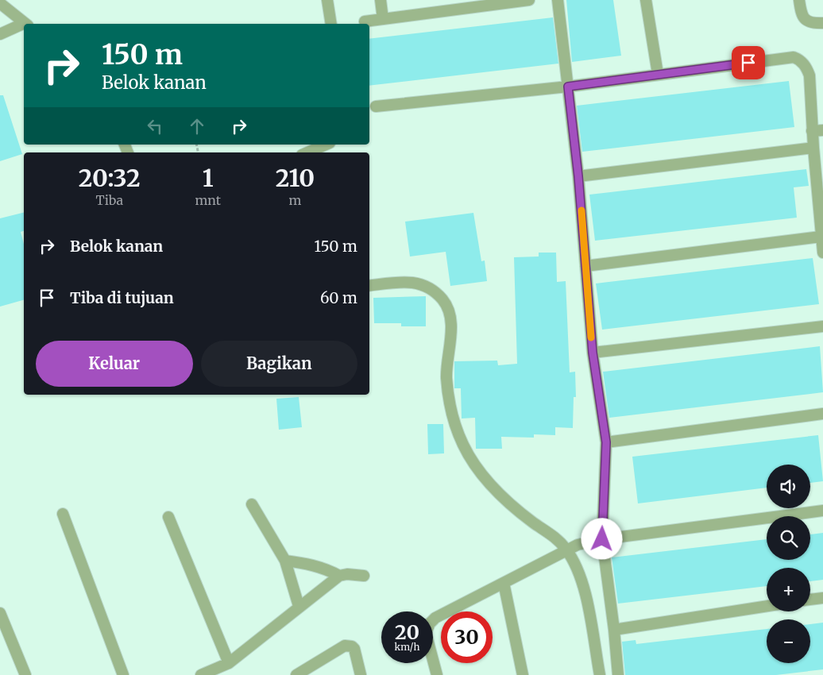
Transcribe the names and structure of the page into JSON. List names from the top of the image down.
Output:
{
  "page": {
    "turn": ["150 m", "Belok kanan"],
    "eta": [
      "20:32",
      "Tiba",
      "1",
      "mnt",
      "210",
      "m"
    ],
    "list": [
      {
        "name": "Belok kanan",
        "value": "150 m"
      },
      {
        "name": "Tiba di tujuan",
        "value": "60 m"
      }
    ],
    "buttons": ["Keluar", "Bagikan"],
    "map_buttons": ["+", "−"],
    "speed": "20 km/h",
    "limit": "30"
  }
}
